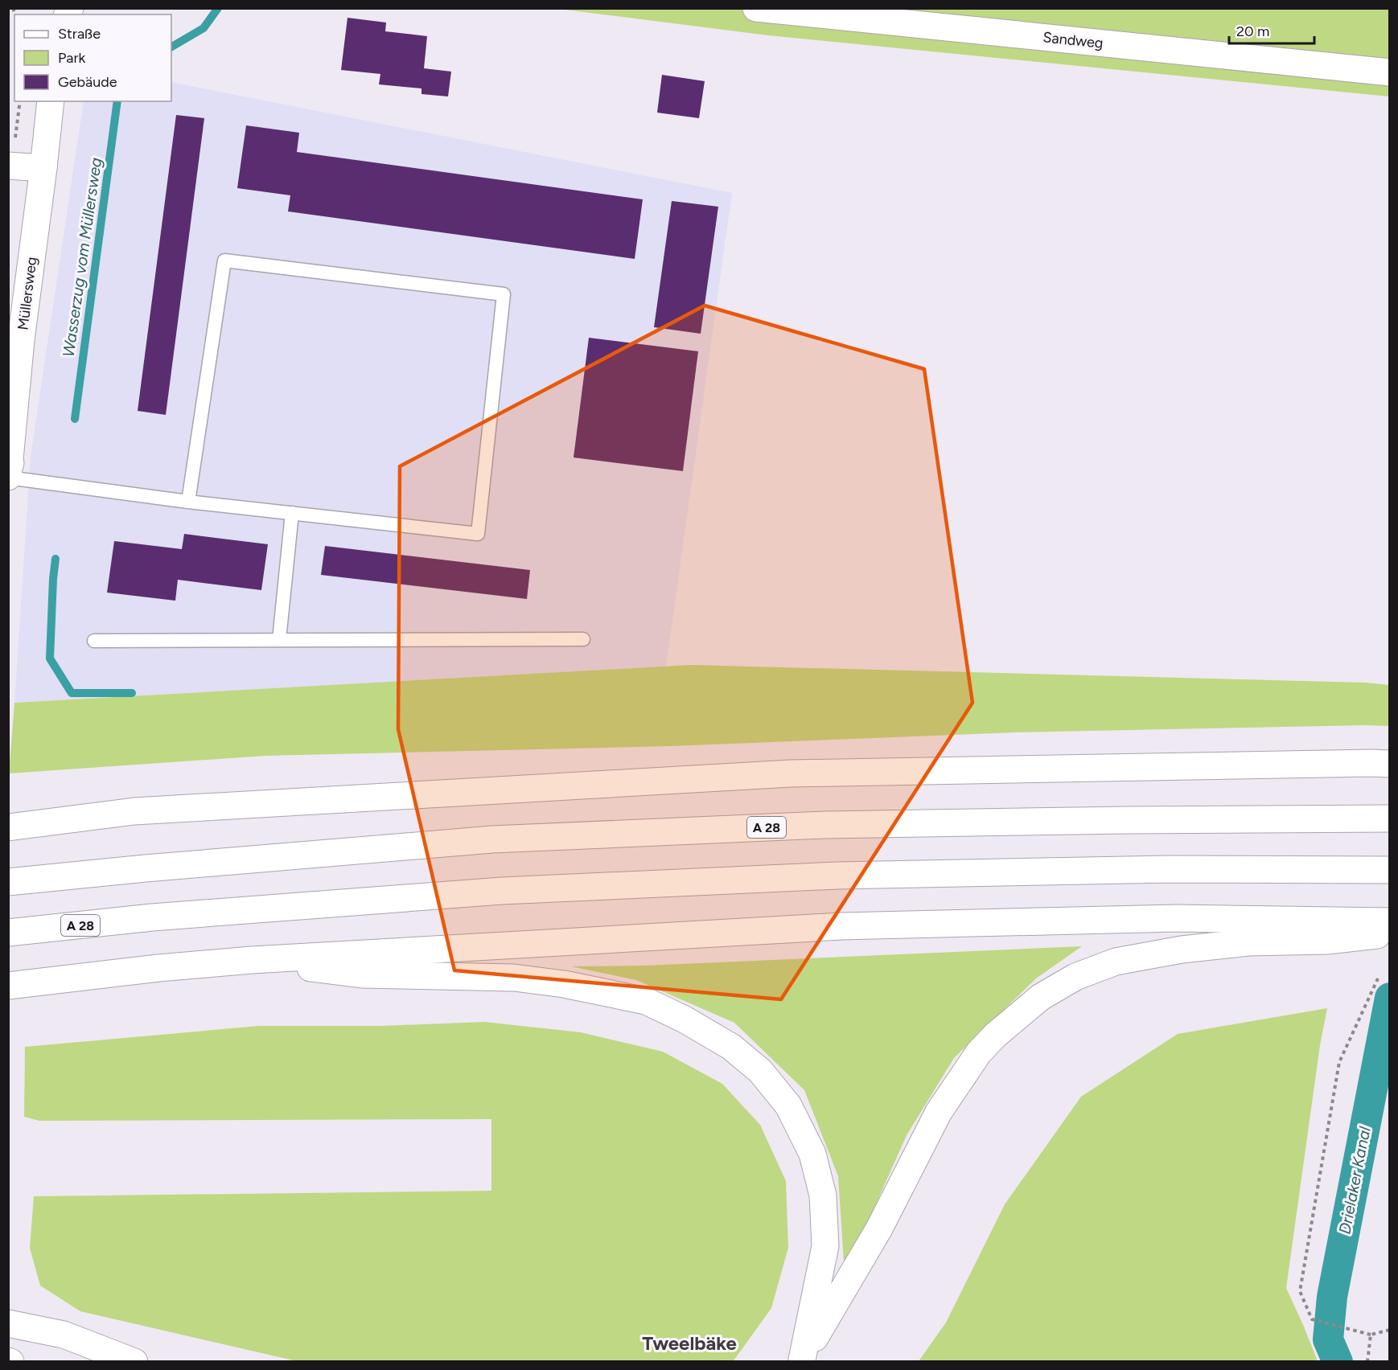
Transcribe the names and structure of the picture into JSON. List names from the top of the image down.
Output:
{
  "streets": {
    "main road": ["Sandweg", "Müllersweg", "A 28"]
  },
  "districts": ["Tweelbäke"],
  "water": ["Wasserzug vom Müllersweg", "Drielaker Kanal"],
  "legend": ["Straße", "Park", "Gebäude"],
  "scale_bar": "20 m"
}
